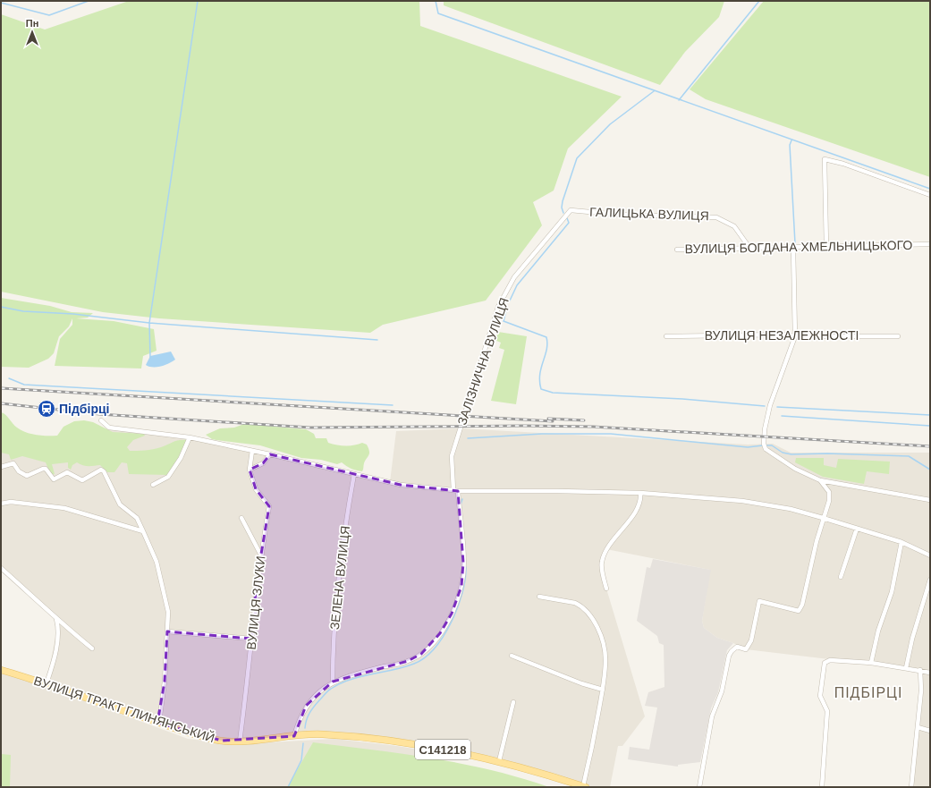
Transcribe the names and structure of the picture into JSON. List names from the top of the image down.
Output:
{
  "streets": {
    "main road": ["ВУЛИЦЯ ТРАКТ ГЛИНЯНСЬКИЙ", "С141218"],
    "street": [
      "ГАЛИЦЬКА ВУЛИЦЯ",
      "ВУЛИЦЯ БОГДАНА ХМЕЛЬНИЦЬКОГО",
      "ВУЛИЦЯ НЕЗАЛЕЖНОСТІ",
      "ЗАЛІЗНИЧНА ВУЛИЦЯ",
      "ЗЕЛЕНА ВУЛИЦЯ",
      "ВУЛИЦЯ ЗЛУКИ"
    ]
  },
  "crossings": [
    ["ГАЛИЦЬКА ВУЛИЦЯ", "ВУЛИЦЯ БОГДАНА ХМЕЛЬНИЦЬКОГО"],
    ["ГАЛИЦЬКА ВУЛИЦЯ", "ЗАЛІЗНИЧНА ВУЛИЦЯ"],
    ["ЗАЛІЗНИЧНА ВУЛИЦЯ", "ЗЕЛЕНА ВУЛИЦЯ"],
    ["ЗАЛІЗНИЧНА ВУЛИЦЯ", "ВУЛИЦЯ ТРАКТ ГЛИНЯНСЬКИЙ"],
    ["ВУЛИЦЯ ЗЛУКИ", "ВУЛИЦЯ ТРАКТ ГЛИНЯНСЬКИЙ"]
  ],
  "districts": ["ПІДБІРЦІ"],
  "places": {
    "station": ["Підбірці"]
  },
  "north": "top"
}
